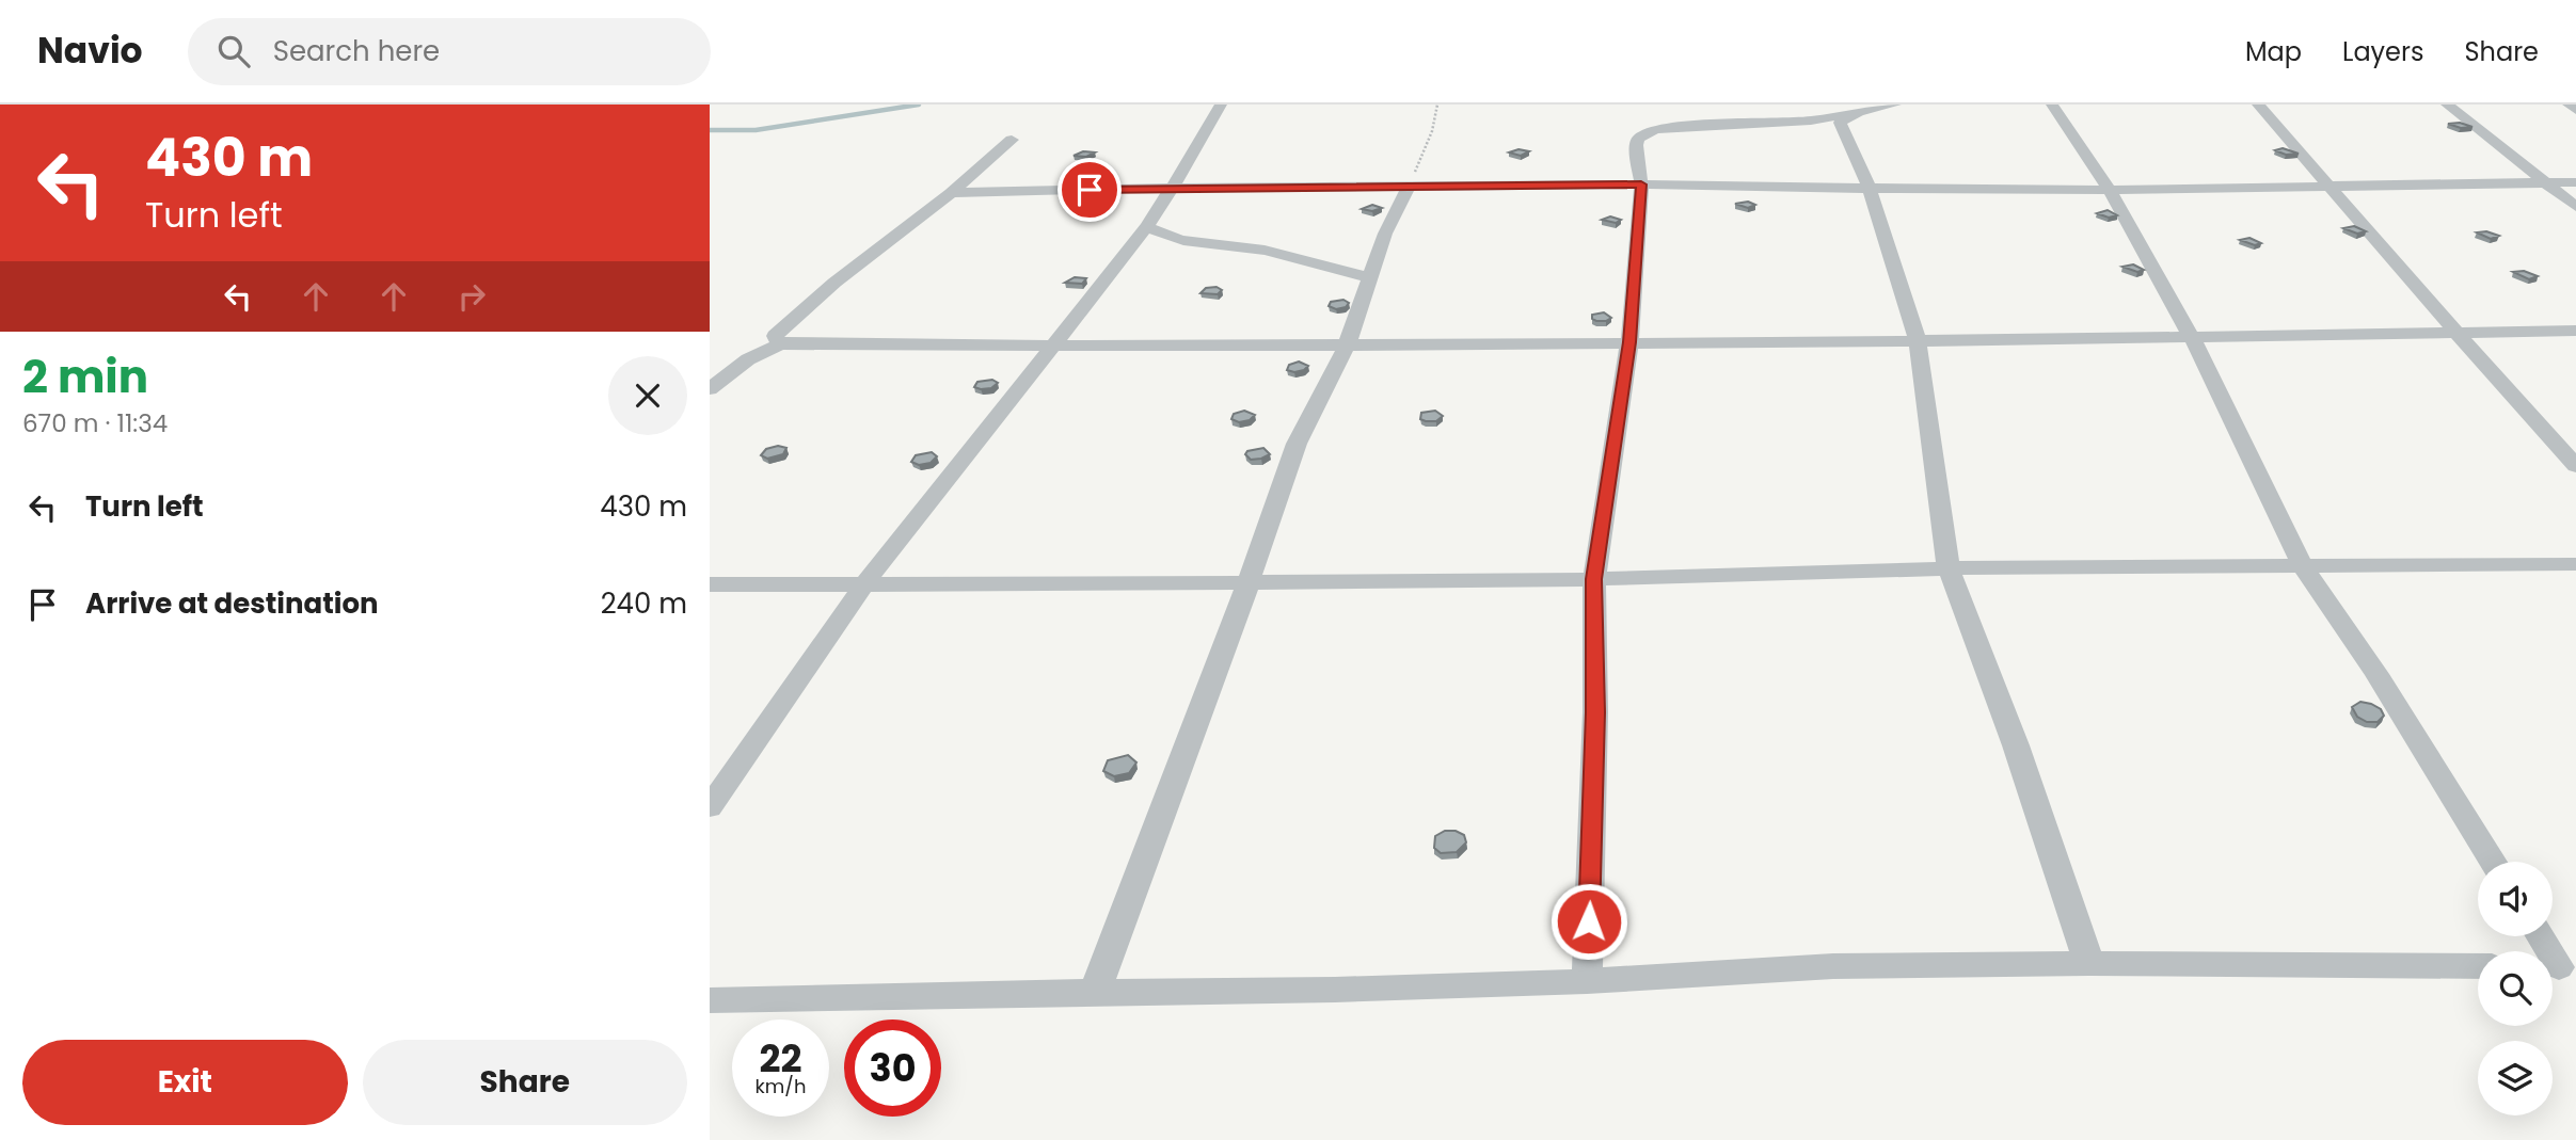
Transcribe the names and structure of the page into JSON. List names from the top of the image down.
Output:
{
  "page": {
    "header": "Navio",
    "search": "Search here",
    "nav": ["Map", "Layers", "Share"],
    "turn": ["430 m", "Turn left"],
    "heading": ["2 min", "670 m · 11:34"],
    "list": [
      {
        "name": "Turn left",
        "value": "430 m"
      },
      {
        "name": "Arrive at destination",
        "value": "240 m"
      }
    ],
    "speed": "22 km/h",
    "limit": "30",
    "buttons": ["Exit", "Share"]
  }
}
